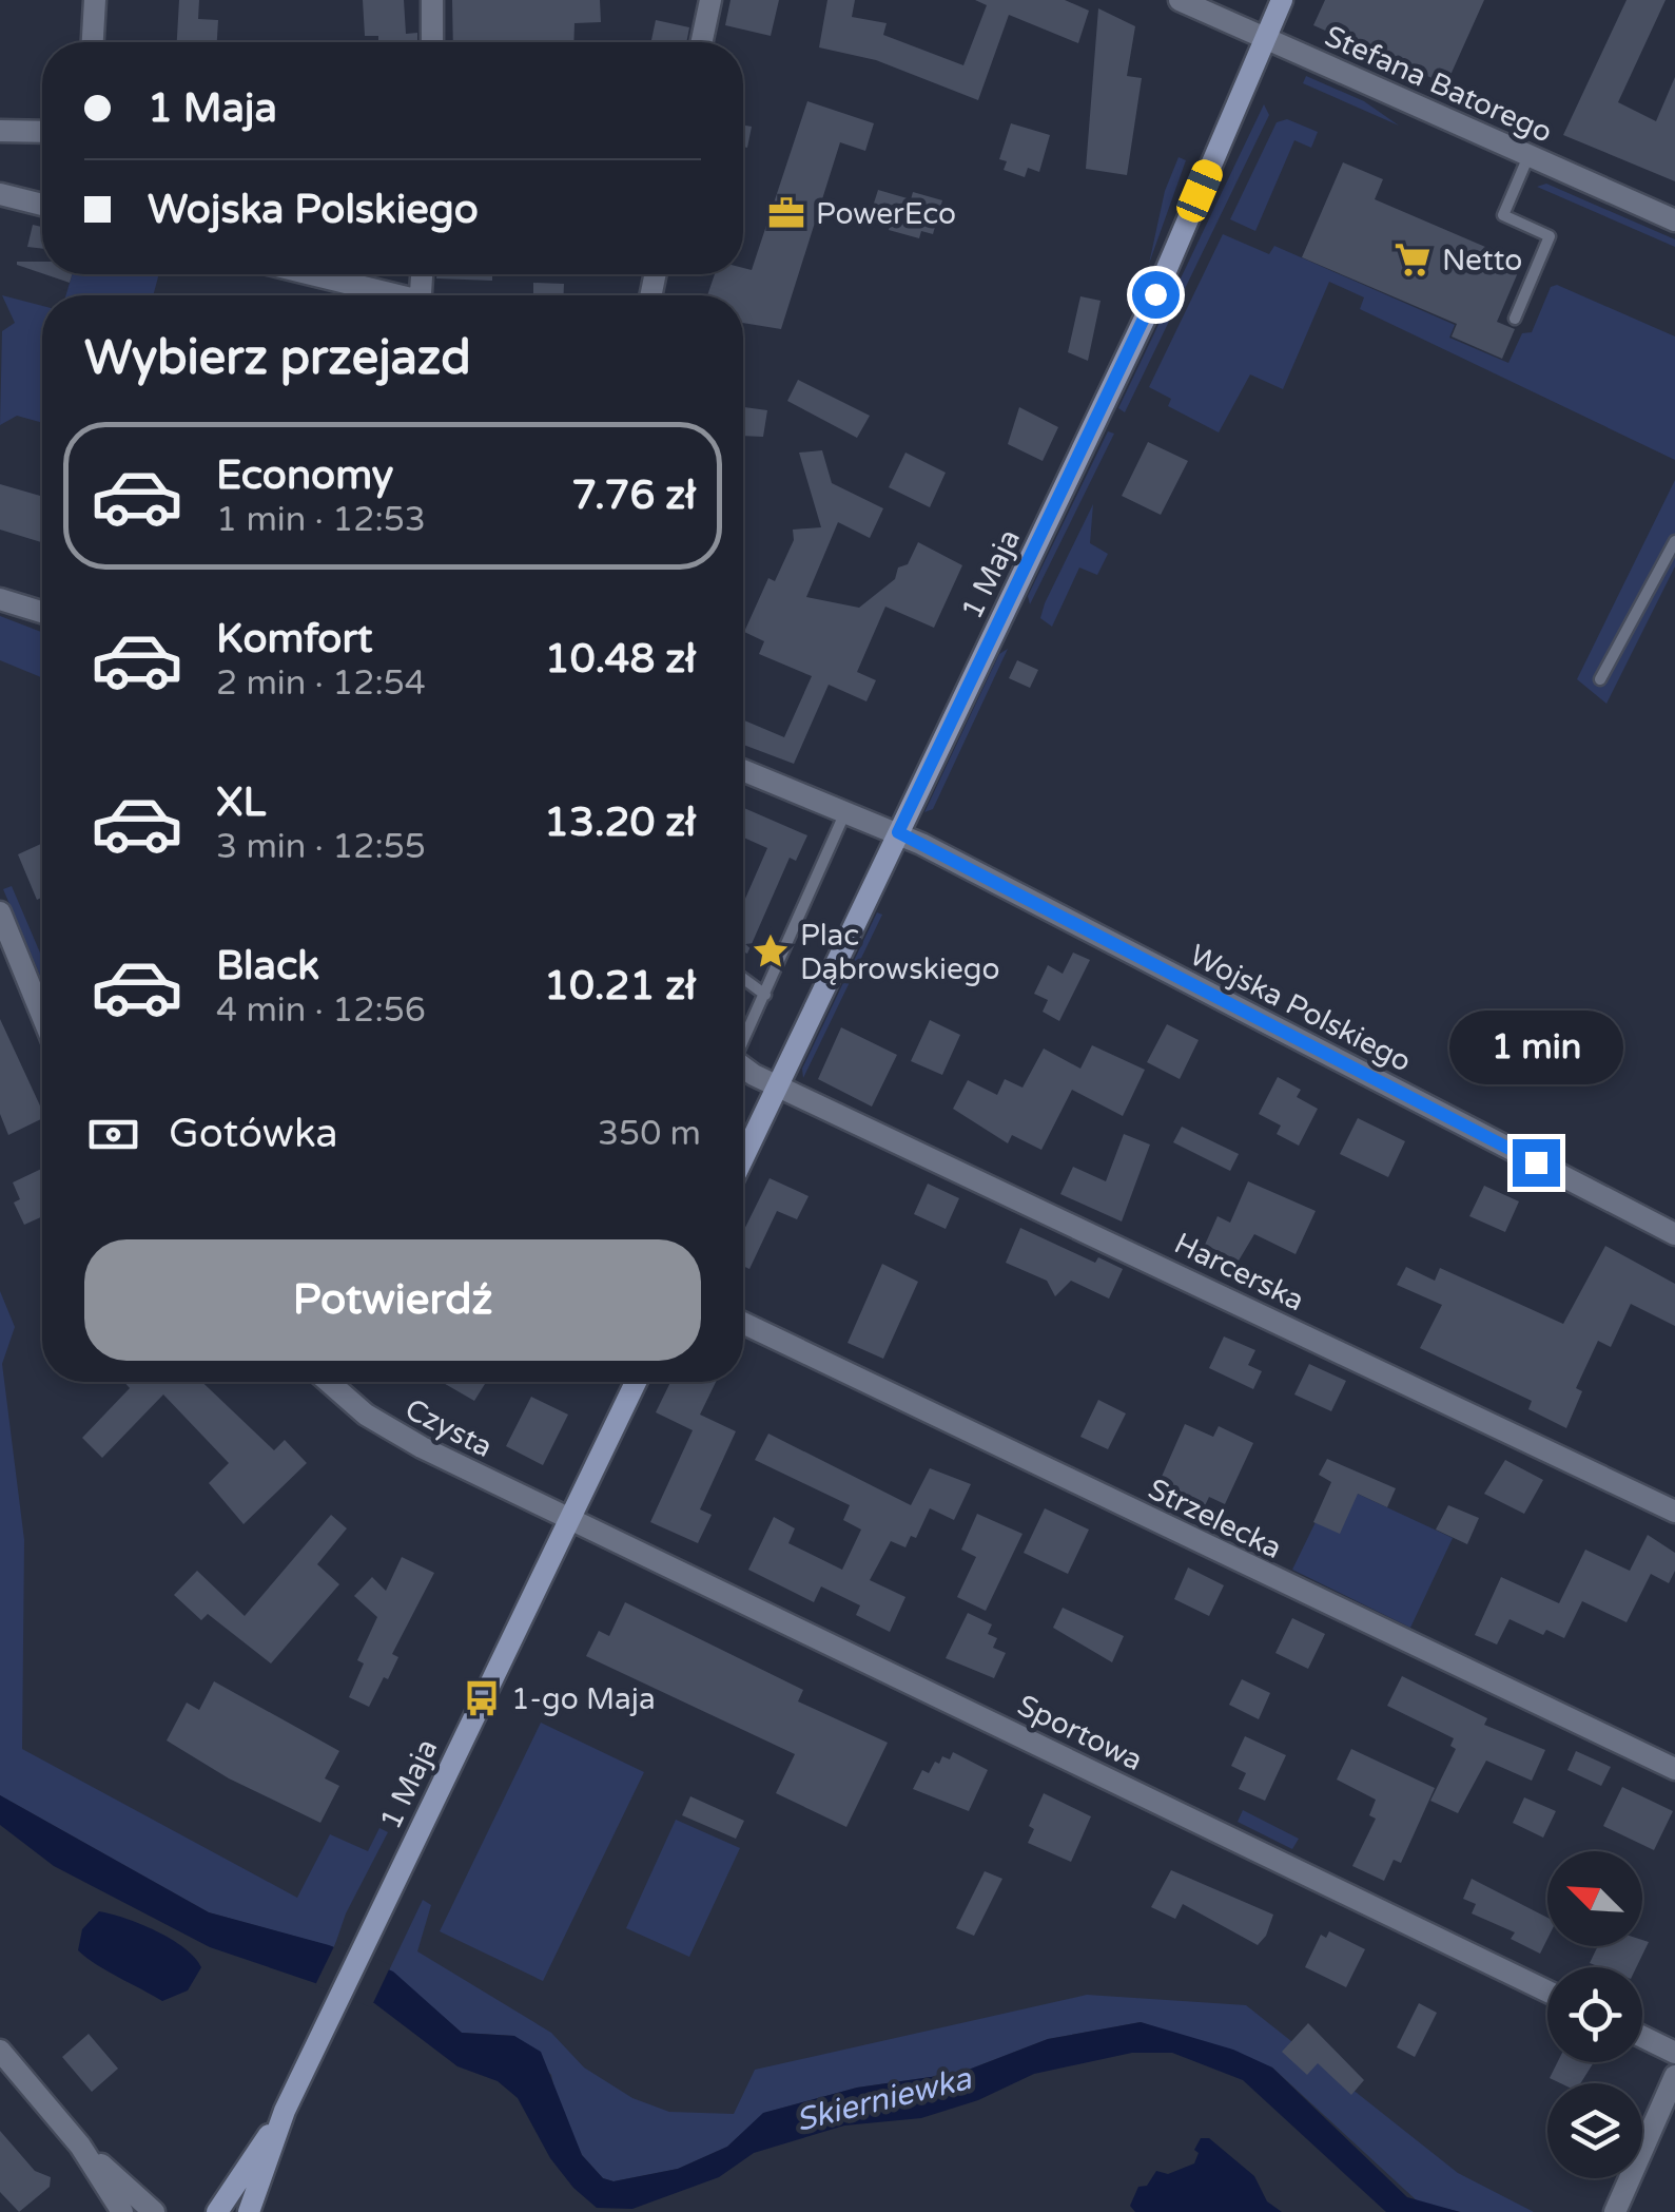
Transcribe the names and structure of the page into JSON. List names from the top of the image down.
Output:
{
  "streets": {
    "main road": ["1 Maja"],
    "street": [
      "Stefana Batorego",
      "Wojska Polskiego",
      "Harcerska",
      "Czysta",
      "Strzelecka",
      "Sportowa"
    ]
  },
  "crossings": [
    ["Stefana Batorego", "1 Maja"],
    ["1 Maja", "Wojska Polskiego"],
    ["1 Maja", "Harcerska"],
    ["1 Maja", "Czysta"],
    ["1 Maja", "Sportowa"],
    ["Czysta", "Sportowa"]
  ],
  "water": ["Skierniewka"],
  "places": {
    "office": ["PowerEco"],
    "supermarket": ["Netto"],
    "place": ["Plac Dąbrowskiego"],
    "bus stop": ["1-go Maja"]
  },
  "north": "top left",
  "page": {
    "banner": ["1 Maja", "Wojska Polskiego"],
    "heading": "Wybierz przejazd",
    "list": [
      {
        "name": "Economy",
        "note": "1 min · 12:53",
        "value": "7.76 zł"
      },
      {
        "name": "Komfort",
        "note": "2 min · 12:54",
        "value": "10.48 zł"
      },
      {
        "name": "XL",
        "note": "3 min · 12:55",
        "value": "13.20 zł"
      },
      {
        "name": "Black",
        "note": "4 min · 12:56",
        "value": "10.21 zł"
      }
    ],
    "bubble": "1 min",
    "pay": ["Gotówka", "350 m"],
    "buttons": "Potwierdź"
  }
}
